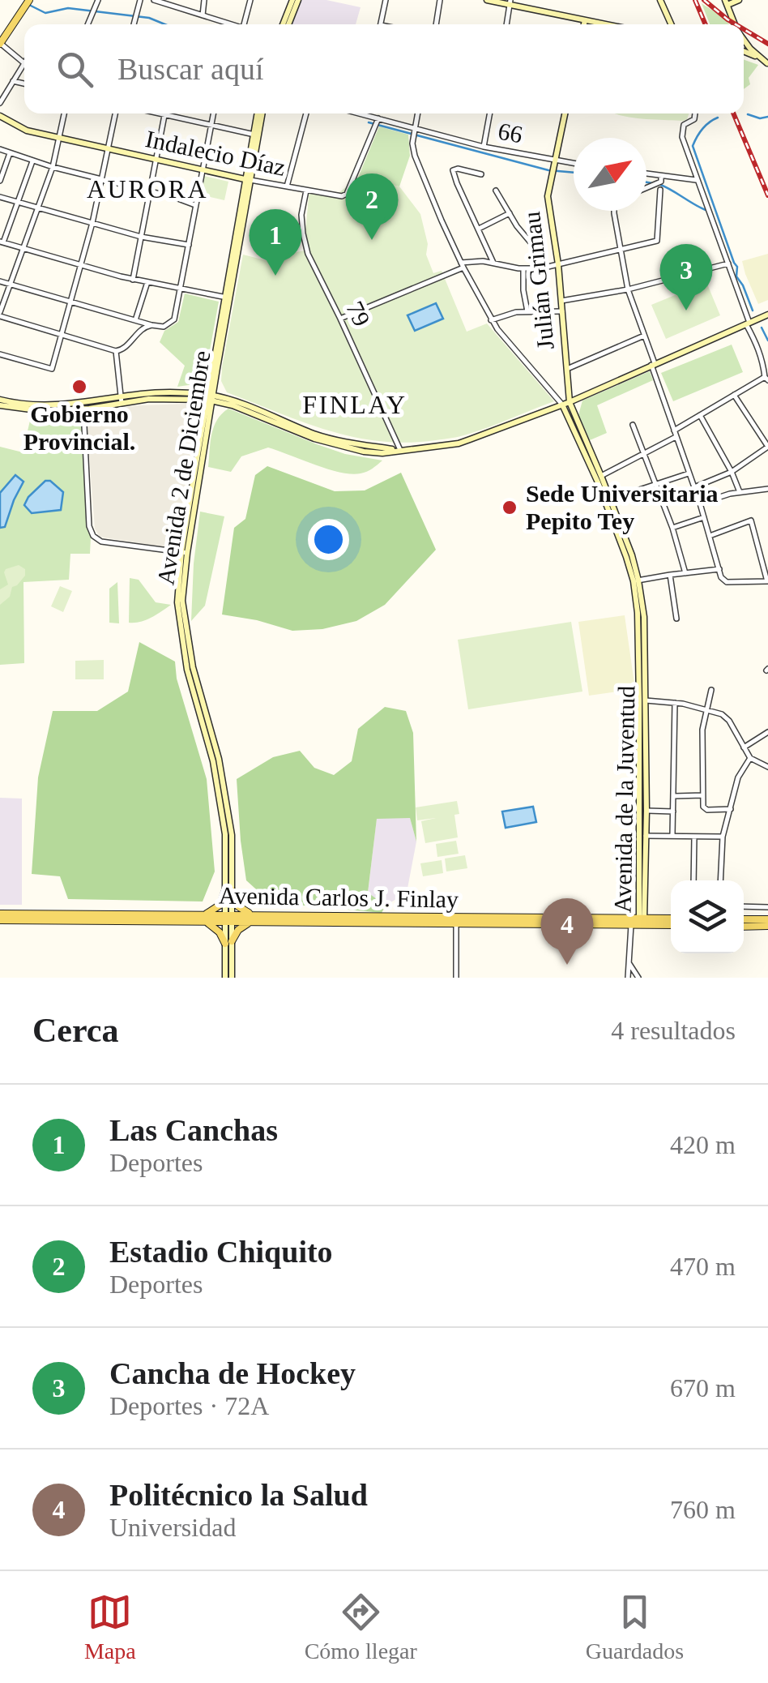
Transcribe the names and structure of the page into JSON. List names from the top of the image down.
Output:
{
  "streets": {
    "main road": [
      "Indalecio Díaz",
      "Julián Grimau",
      "Avenida 2 de Diciembre",
      "Avenida de la Juventud",
      "Avenida Carlos J. Finlay"
    ],
    "street": ["66", "79"]
  },
  "crossings": [
    ["66", "Indalecio Díaz"],
    ["66", "Julián Grimau"],
    ["Indalecio Díaz", "79"],
    ["Indalecio Díaz", "Avenida 2 de Diciembre"],
    ["Julián Grimau", "Avenida de la Juventud"],
    ["Avenida 2 de Diciembre", "Avenida Carlos J. Finlay"],
    ["Avenida de la Juventud", "Avenida Carlos J. Finlay"]
  ],
  "districts": ["AURORA", "FINLAY"],
  "places": ["Gobierno Provincial.", "Sede Universitaria Pepito Tey"],
  "north": "top right",
  "page": {
    "search": "Buscar aquí",
    "pins": [
      "2",
      "1",
      "3",
      "4"
    ],
    "heading": ["Cerca", "4 resultados"],
    "list": [
      {
        "mark": "1",
        "name": "Las Canchas",
        "note": "Deportes",
        "value": "420 m"
      },
      {
        "mark": "2",
        "name": "Estadio Chiquito",
        "note": "Deportes",
        "value": "470 m"
      },
      {
        "mark": "3",
        "name": "Cancha de Hockey",
        "note": "Deportes · 72A",
        "value": "670 m"
      },
      {
        "mark": "4",
        "name": "Politécnico la Salud",
        "note": "Universidad",
        "value": "760 m"
      }
    ],
    "nav": ["Mapa", "Cómo llegar", "Guardados"]
  }
}
